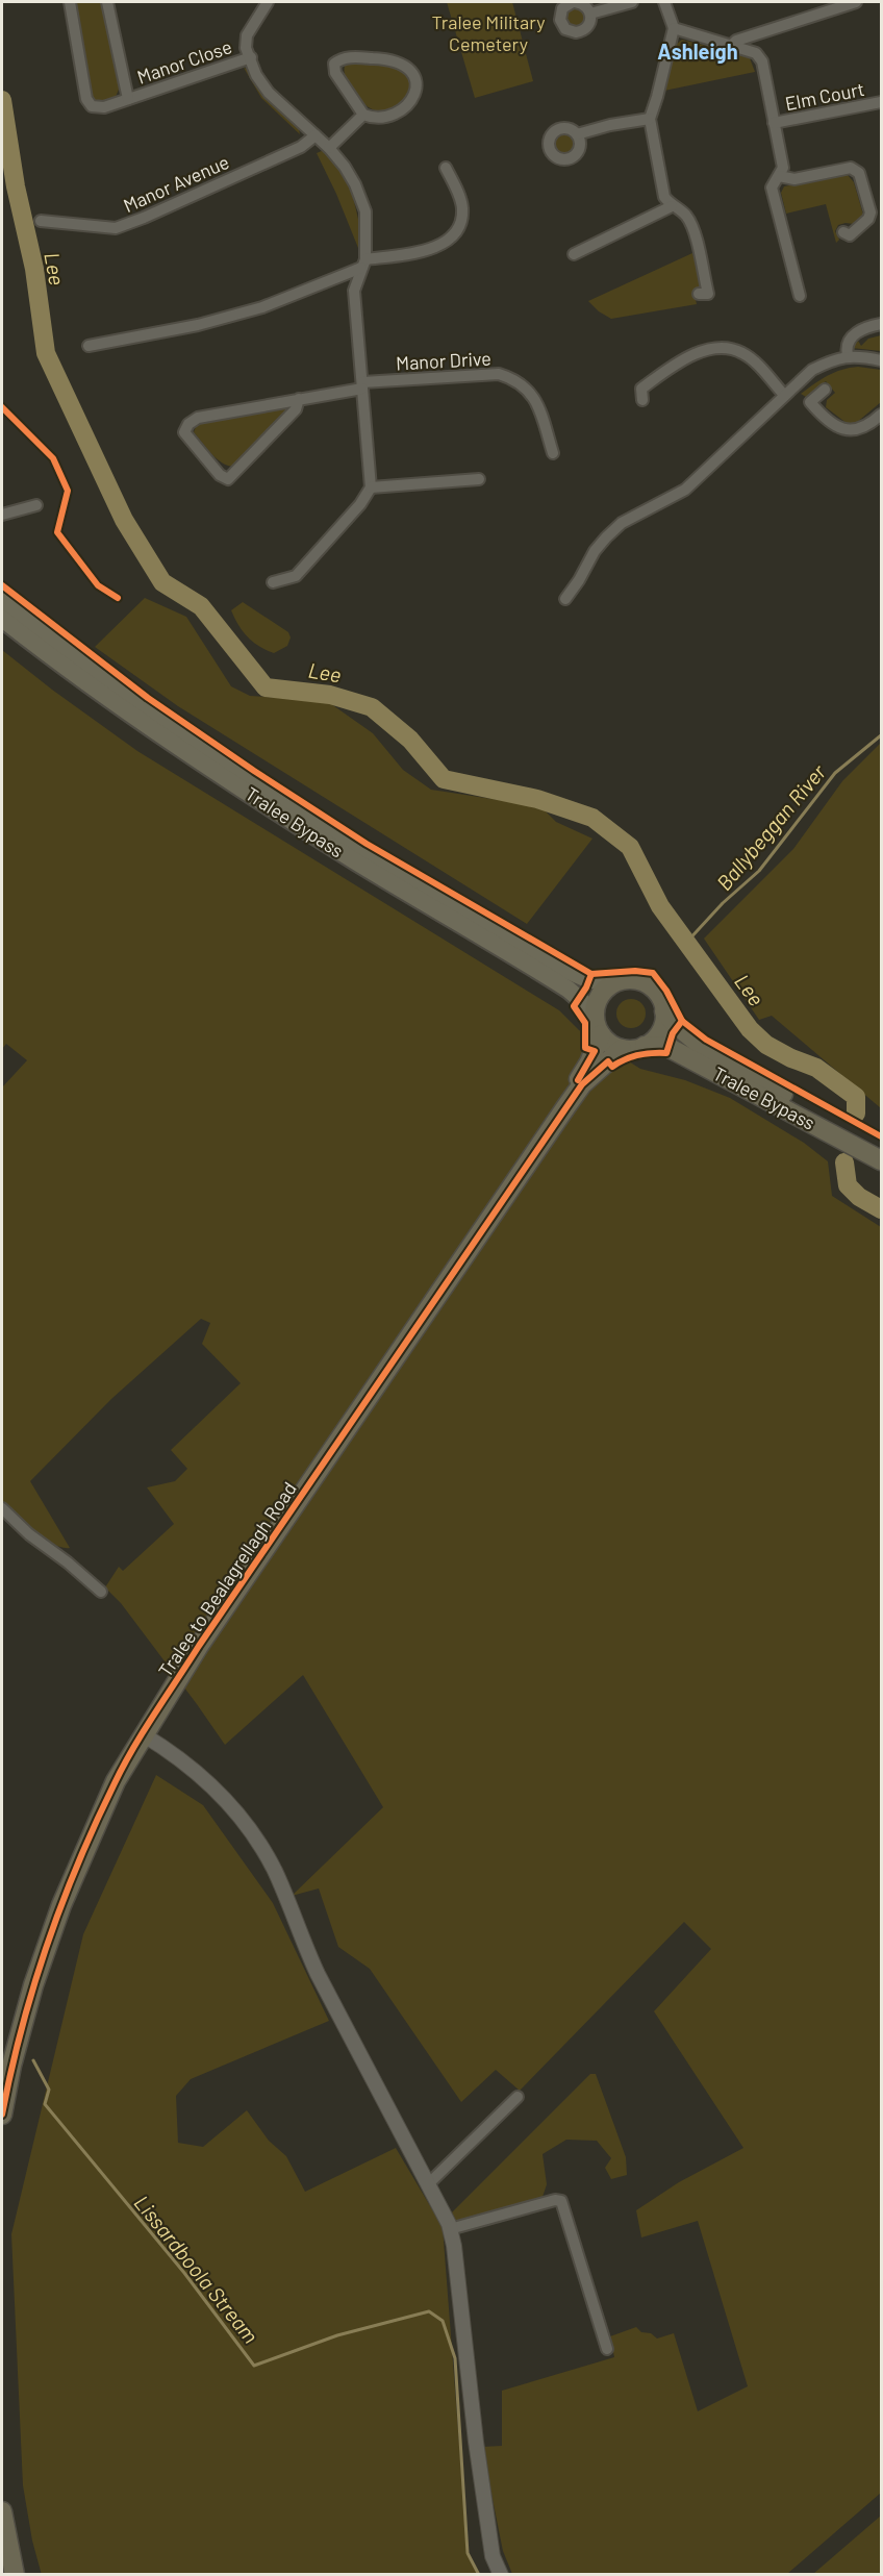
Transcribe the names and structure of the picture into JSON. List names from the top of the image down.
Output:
{
  "streets": {
    "highway": ["Tralee Bypass", "Tralee to Bealagrellagh Road"],
    "street": [
      "Manor Close",
      "Elm Court",
      "Manor Avenue",
      "Manor Drive"
    ]
  },
  "crossings": [
    ["Tralee Bypass", "Tralee to Bealagrellagh Road"]
  ],
  "districts": ["Ashleigh"],
  "water": ["Lee", "Ballybeggan River", "Lissardboola Stream"],
  "parks": ["Tralee Military Cemetery"]
}
